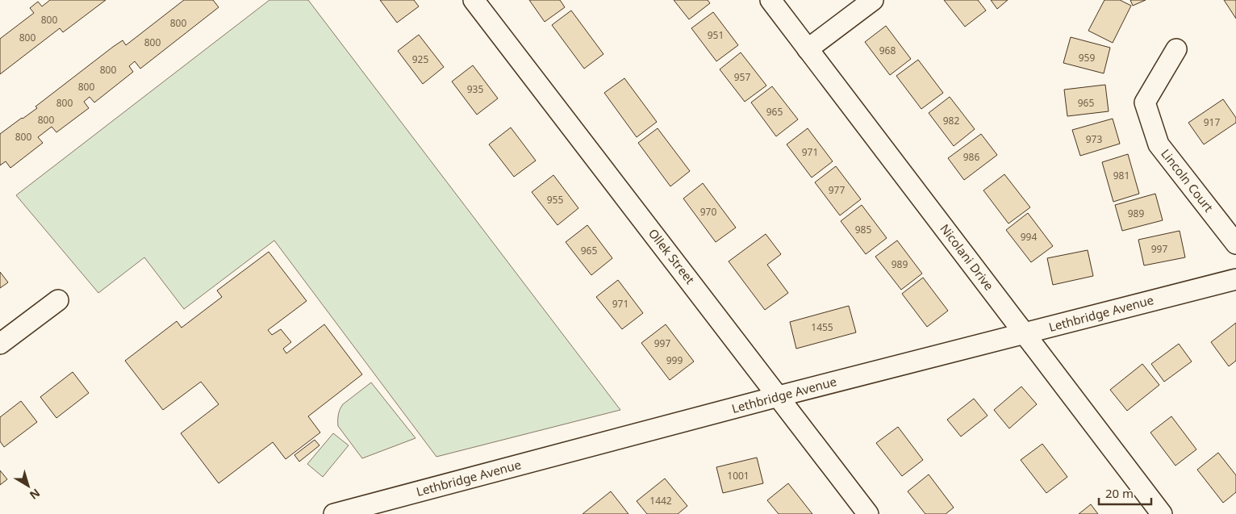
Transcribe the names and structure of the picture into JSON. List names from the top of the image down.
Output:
{
  "streets": {
    "street": [
      "Lincoln Court",
      "Ollek Street",
      "Nicolani Drive",
      "Lethbridge Avenue"
    ]
  },
  "crossings": [
    ["Ollek Street", "Lethbridge Avenue"],
    ["Nicolani Drive", "Lethbridge Avenue"]
  ],
  "house_numbers": [
    "800",
    "800",
    "951",
    "800",
    "800",
    "968",
    "959",
    "925",
    "800",
    "957",
    "800",
    "935",
    "800",
    "965",
    "965",
    "800",
    "982",
    "917",
    "800",
    "973",
    "971",
    "986",
    "981",
    "977",
    "955",
    "970",
    "989",
    "985",
    "994",
    "997",
    "965",
    "989",
    "971",
    "1455",
    "997",
    "999",
    "1001",
    "1442"
  ],
  "scale_bar": "20 m",
  "north": "bottom right"
}
